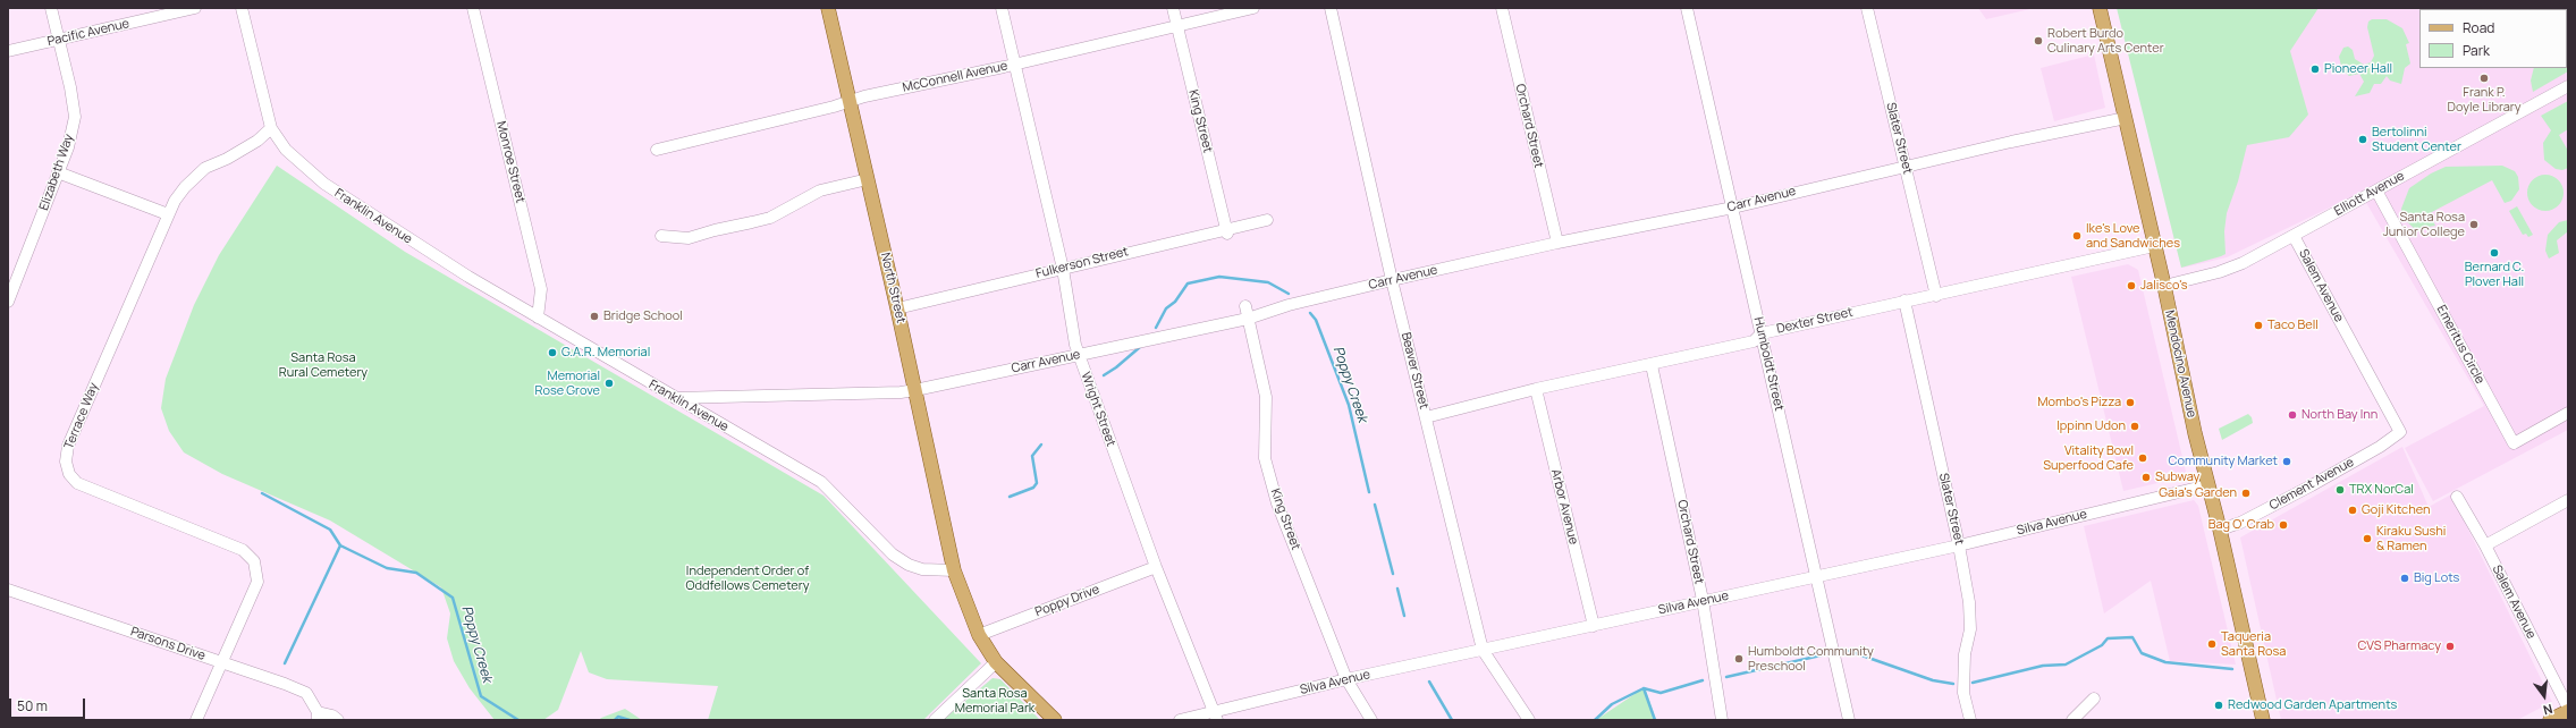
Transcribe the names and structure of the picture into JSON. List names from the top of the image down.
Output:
{
  "streets": {
    "main road": ["North Street", "Mendocino Avenue"],
    "street": [
      "Pacific Avenue",
      "McConnell Avenue",
      "King Street",
      "Orchard Street",
      "Slater Street",
      "Monroe Street",
      "Elizabeth Way",
      "Elliott Avenue",
      "Carr Avenue",
      "Franklin Avenue",
      "Fulkerson Street",
      "Salem Avenue",
      "Dexter Street",
      "Emeritus Circle",
      "Humboldt Street",
      "Beaver Street",
      "Wright Street",
      "Terrace Way",
      "Clement Avenue",
      "Arbor Avenue",
      "Silva Avenue",
      "Poppy Drive",
      "Parsons Drive"
    ]
  },
  "crossings": [
    ["Pacific Avenue", "Elizabeth Way"],
    ["McConnell Avenue", "King Street"],
    ["McConnell Avenue", "North Street"],
    ["McConnell Avenue", "Wright Street"],
    ["King Street", "Carr Avenue"],
    ["King Street", "Fulkerson Street"],
    ["King Street", "Silva Avenue"],
    ["Orchard Street", "Carr Avenue"],
    ["Orchard Street", "Dexter Street"],
    ["Orchard Street", "Silva Avenue"],
    ["Slater Street", "Carr Avenue"],
    ["Slater Street", "Dexter Street"],
    ["Slater Street", "Silva Avenue"],
    ["Monroe Street", "Franklin Avenue"],
    ["Elliott Avenue", "Salem Avenue"],
    ["Elliott Avenue", "Emeritus Circle"],
    ["Elliott Avenue", "Mendocino Avenue"],
    ["Carr Avenue", "Franklin Avenue"],
    ["Carr Avenue", "North Street"],
    ["Carr Avenue", "Humboldt Street"],
    ["Carr Avenue", "Mendocino Avenue"],
    ["Carr Avenue", "Beaver Street"],
    ["Carr Avenue", "Wright Street"],
    ["Franklin Avenue", "North Street"],
    ["Franklin Avenue", "Terrace Way"],
    ["Fulkerson Street", "North Street"],
    ["Fulkerson Street", "Wright Street"],
    ["Salem Avenue", "Clement Avenue"],
    ["Dexter Street", "Humboldt Street"],
    ["Dexter Street", "Mendocino Avenue"],
    ["Dexter Street", "Beaver Street"],
    ["Dexter Street", "Arbor Avenue"],
    ["Humboldt Street", "Silva Avenue"],
    ["Mendocino Avenue", "Clement Avenue"],
    ["Mendocino Avenue", "Silva Avenue"],
    ["Beaver Street", "Silva Avenue"],
    ["Wright Street", "Silva Avenue"],
    ["Wright Street", "Poppy Drive"],
    ["Terrace Way", "Parsons Drive"],
    ["Arbor Avenue", "Silva Avenue"]
  ],
  "water": ["Poppy Creek"],
  "parks": ["Santa Rosa Rural Cemetery", "Independent Order of Oddfellows Cemetery", "Santa Rosa Memorial Park"],
  "places": [
    "Robert Burdo Culinary Arts Center",
    "Pioneer Hall",
    "Frank P. Doyle Library",
    "Bertolinni Student Center",
    "Santa Rosa Junior College",
    "Ike's Love and Sandwiches",
    "Bernard C. Plover Hall",
    "Jalisco's",
    "Bridge School",
    "Taco Bell",
    "G.A.R. Memorial",
    "Memorial Rose Grove",
    "Mombo's Pizza",
    "North Bay Inn",
    "Ippinn Udon",
    "Vitality Bowl Superfood Cafe",
    "Community Market",
    "Subway",
    "TRX NorCal",
    "Gaia's Garden",
    "Goji Kitchen",
    "Bag O' Crab",
    "Kiraku Sushi & Ramen",
    "Big Lots",
    "Taqueria Santa Rosa",
    "CVS Pharmacy",
    "Humboldt Community Preschool",
    "Redwood Garden Apartments"
  ],
  "legend": ["Road", "Park"],
  "scale_bar": "50 m",
  "north": "bottom"
}
